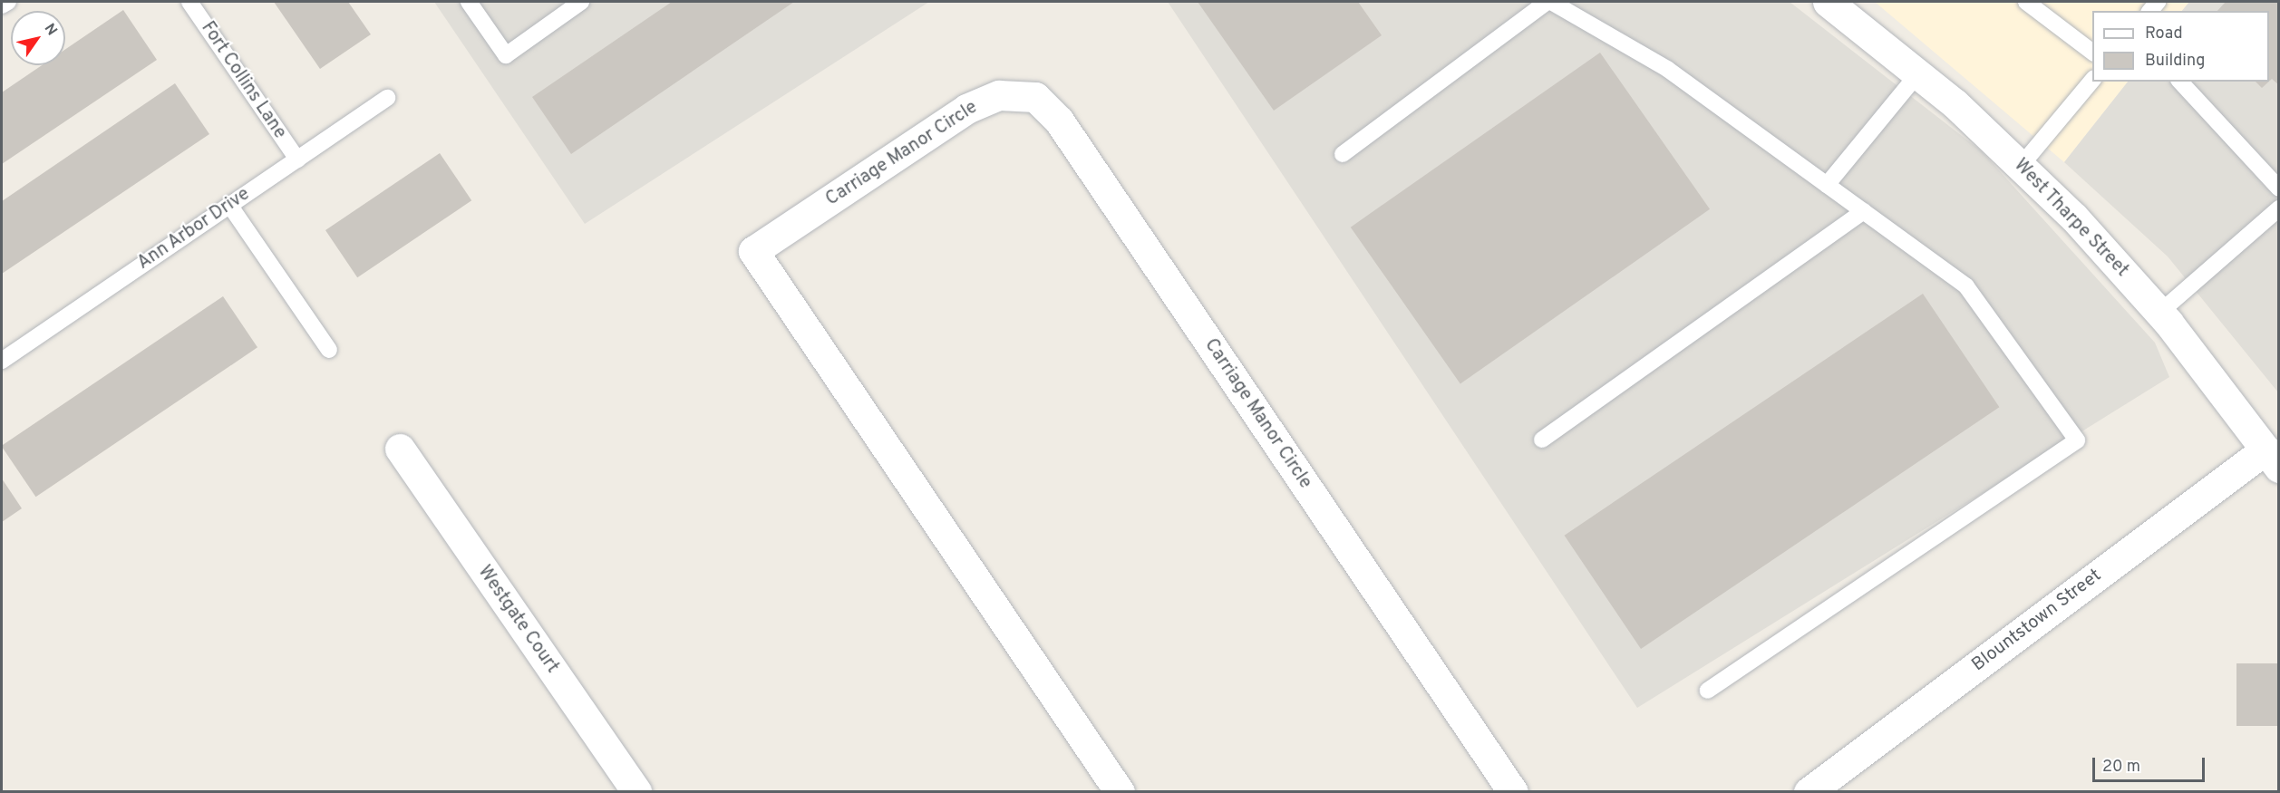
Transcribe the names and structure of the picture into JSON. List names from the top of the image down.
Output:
{
  "streets": {
    "street": [
      "Carriage Manor Circle",
      "West Tharpe Street",
      "Westgate Court",
      "Blountstown Street"
    ],
    "lane": ["Fort Collins Lane", "Ann Arbor Drive"]
  },
  "crossings": [
    ["Fort Collins Lane", "Ann Arbor Drive"],
    ["West Tharpe Street", "Blountstown Street"]
  ],
  "legend": ["Road", "Building"],
  "scale_bar": "20 m",
  "north": "top right"
}
